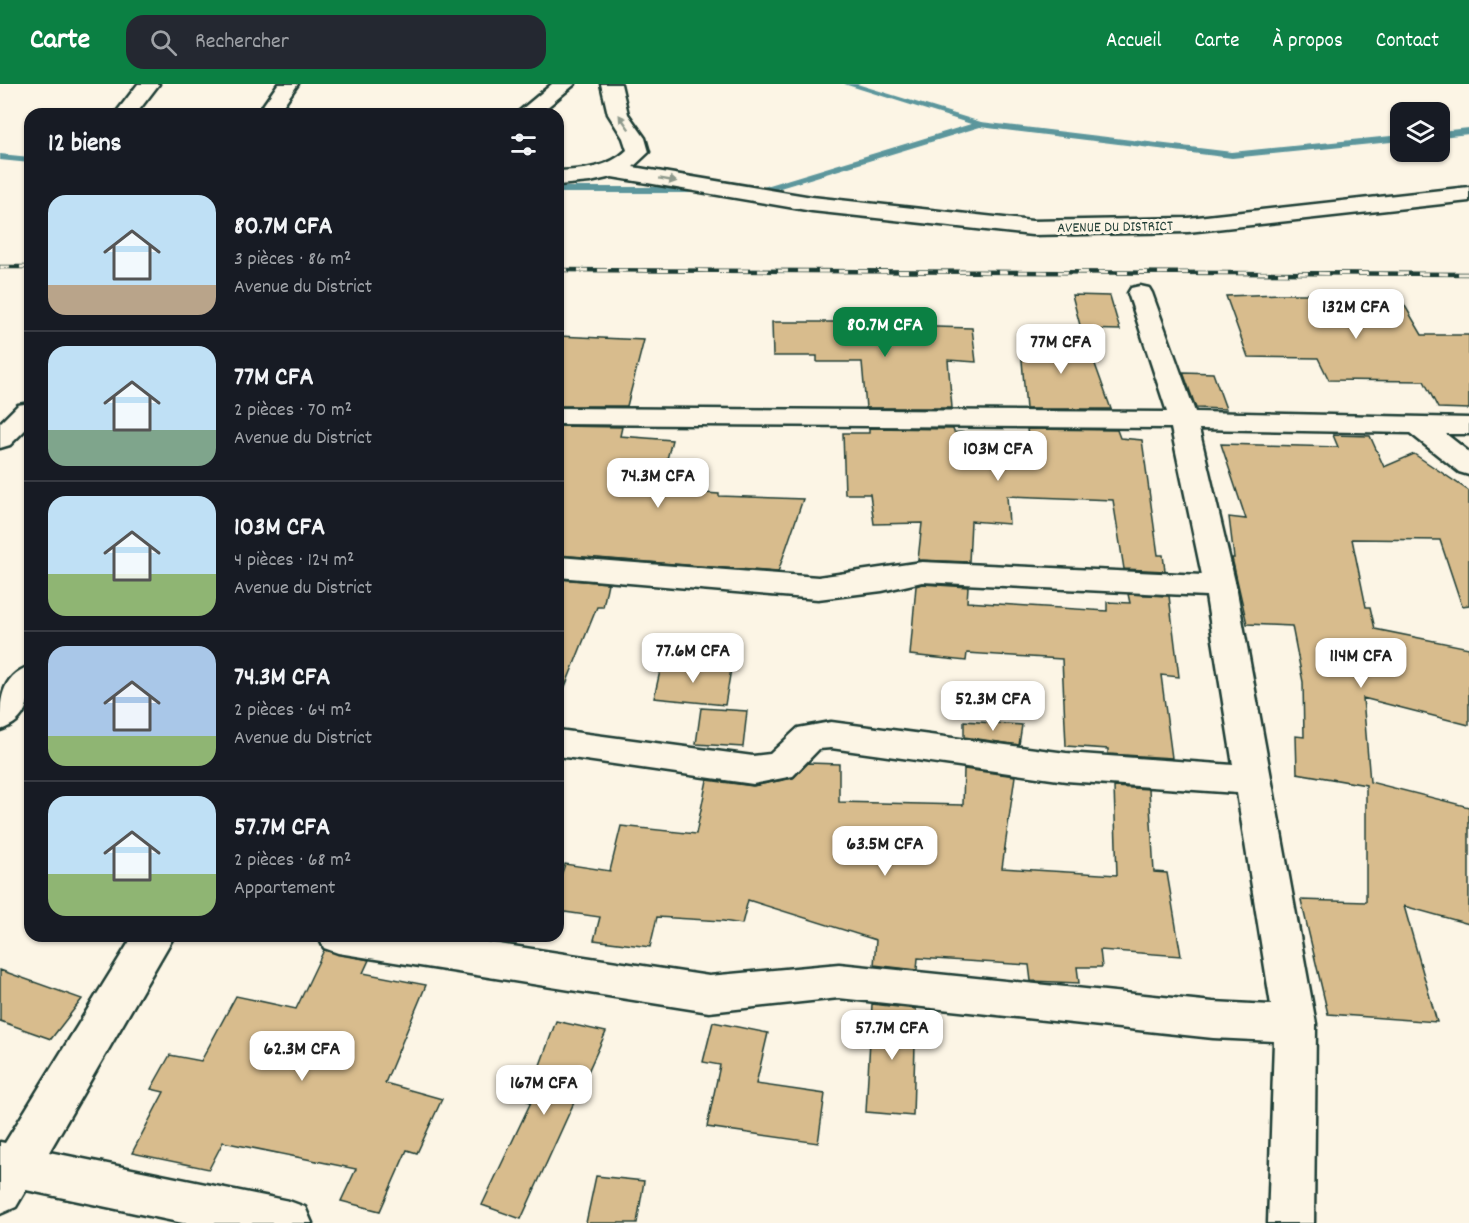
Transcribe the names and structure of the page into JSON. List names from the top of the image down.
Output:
{
  "streets": {
    "street": ["AVENUE DU DISTRICT"]
  },
  "page": {
    "header": "Carte",
    "search": "Rechercher",
    "nav": [
      "Accueil",
      "Carte",
      "À propos",
      "Contact"
    ],
    "heading": "12 biens",
    "list": [
      {
        "name": "80.7M CFA",
        "note": "3 pièces · 86 m² · Avenue du District"
      },
      {
        "name": "77M CFA",
        "note": "2 pièces · 70 m² · Avenue du District"
      },
      {
        "name": "103M CFA",
        "note": "4 pièces · 124 m² · Avenue du District"
      },
      {
        "name": "74.3M CFA",
        "note": "2 pièces · 64 m² · Avenue du District"
      },
      {
        "name": "57.7M CFA",
        "note": "2 pièces · 68 m² · Appartement"
      }
    ],
    "price": [
      "132M CFA",
      "80.7M CFA",
      "77M CFA",
      "103M CFA",
      "74.3M CFA",
      "77.6M CFA",
      "114M CFA",
      "52.3M CFA",
      "63.5M CFA",
      "57.7M CFA",
      "62.3M CFA",
      "167M CFA"
    ]
  }
}
